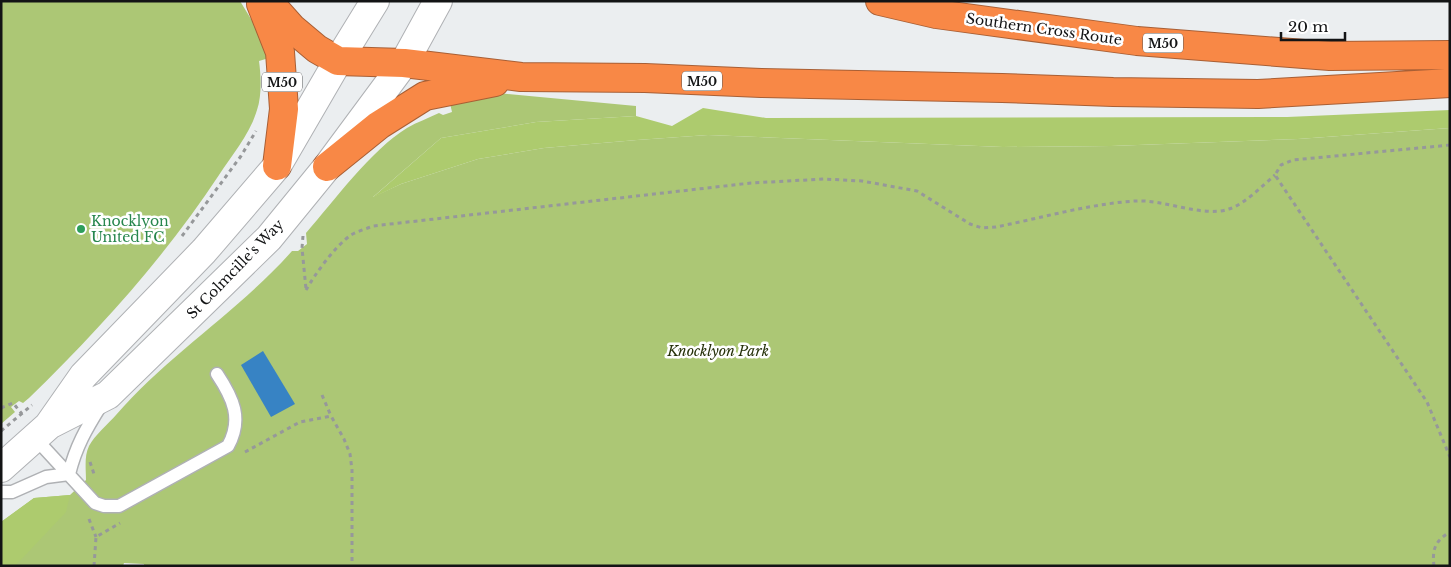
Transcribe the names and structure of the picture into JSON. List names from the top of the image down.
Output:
{
  "streets": {
    "highway": ["Southern Cross Route", "M50"],
    "main road": ["St Colmcille's Way"]
  },
  "crossings": [
    ["M50", "St Colmcille's Way"]
  ],
  "parks": ["Knocklyon Park"],
  "places": ["Knocklyon United FC"],
  "scale_bar": "20 m"
}
